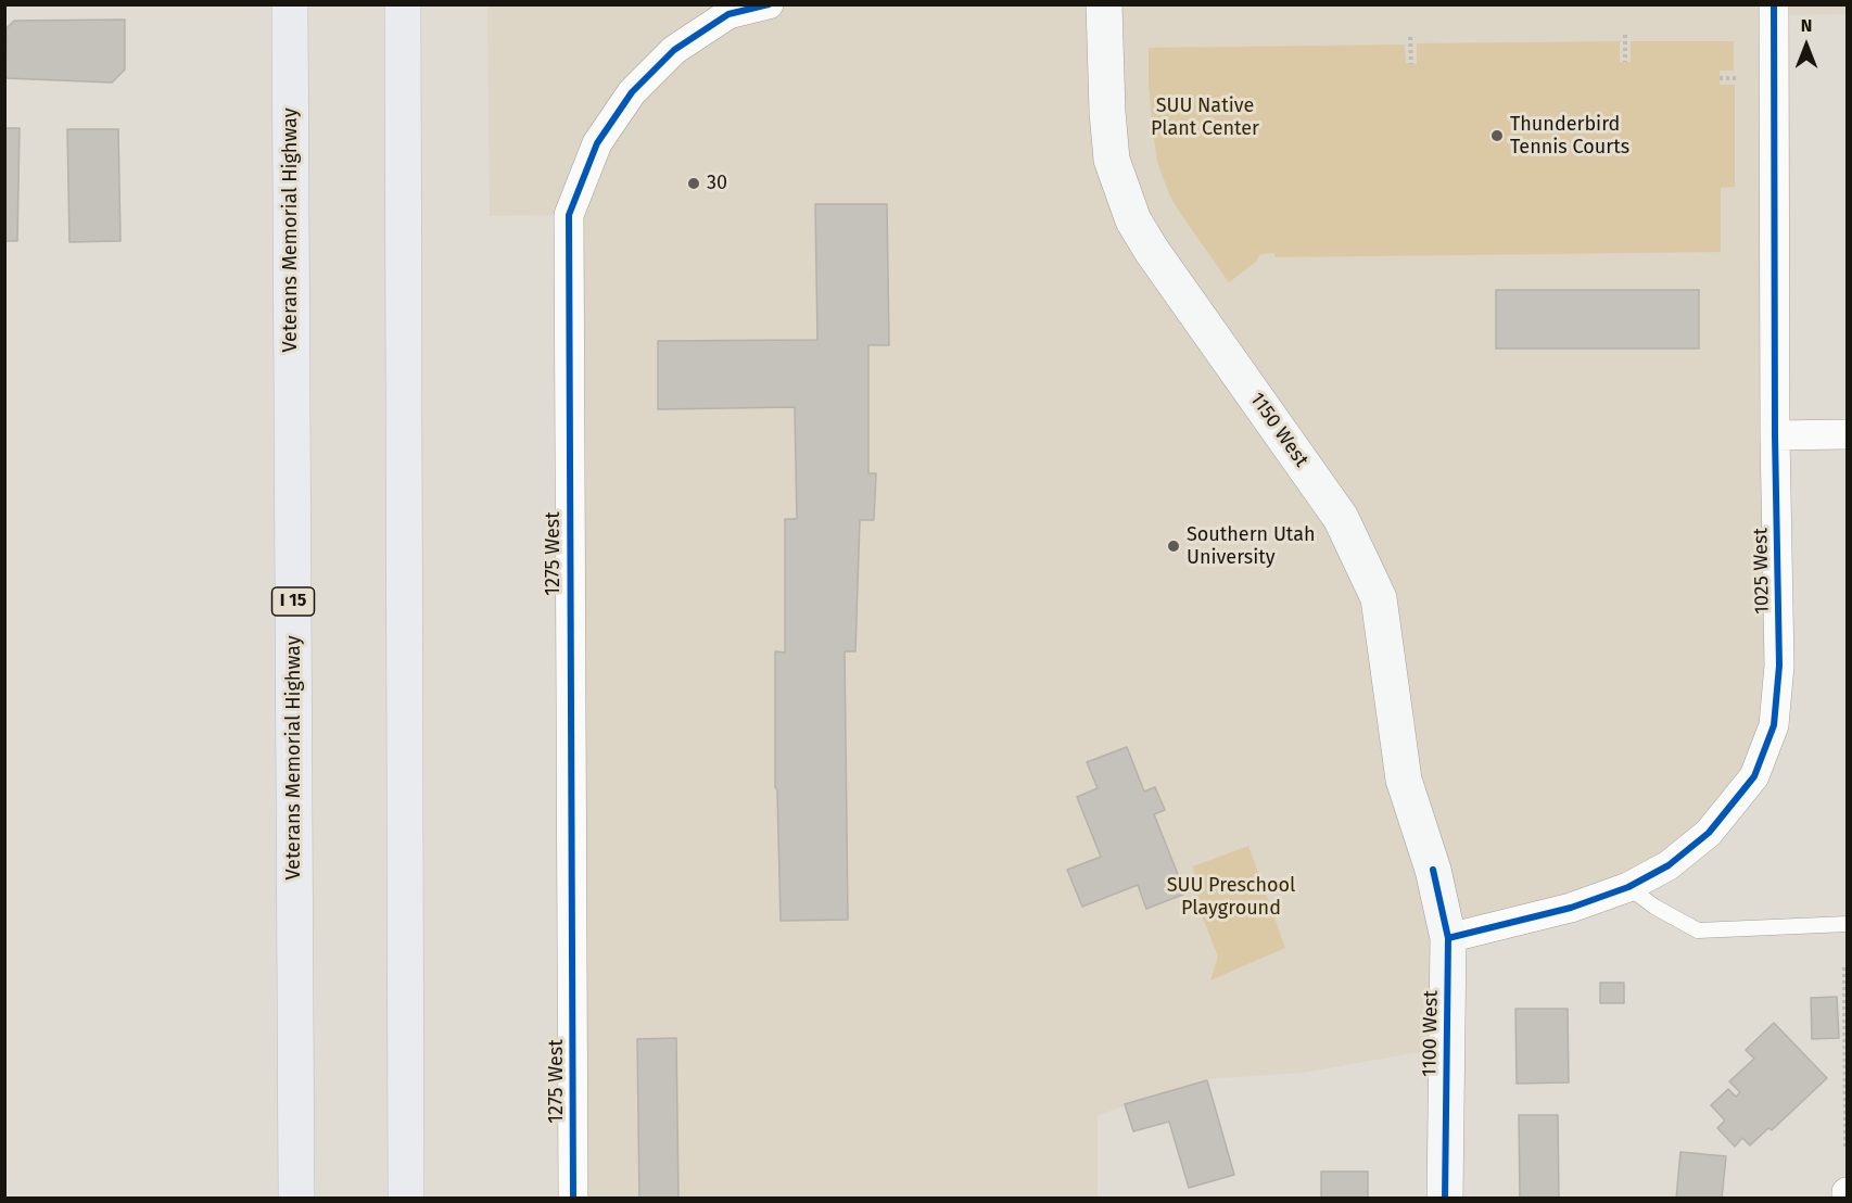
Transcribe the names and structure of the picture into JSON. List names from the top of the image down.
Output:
{
  "streets": {
    "highway": ["Veterans Memorial Highway", "I 15"],
    "street": [
      "1150 West",
      "1275 West",
      "1025 West",
      "1100 West"
    ]
  },
  "crossings": [
    ["1150 West", "1100 West"],
    ["1025 West", "1100 West"]
  ],
  "parks": ["SUU Native Plant Center", "SUU Preschool Playground"],
  "places": ["Thunderbird Tennis Courts", "30", "Southern Utah University"],
  "north": "top"
}
